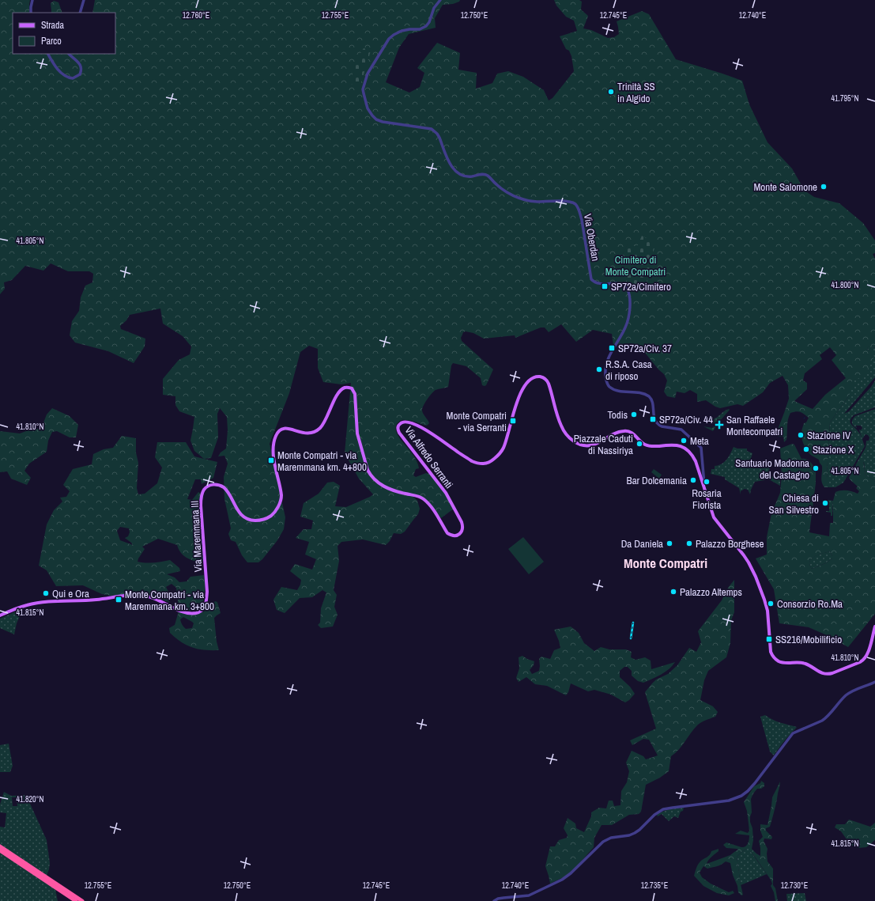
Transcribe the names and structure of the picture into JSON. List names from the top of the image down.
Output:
{
  "streets": {
    "main road": ["Via Alfredo Serranti", "Via Maremmana III"],
    "street": ["Via Oberdan"]
  },
  "crossings": [
    ["Via Oberdan", "Via Alfredo Serranti"],
    ["Via Alfredo Serranti", "Via Maremmana III"]
  ],
  "districts": ["Monte Compatri"],
  "parks": ["Cimitero di Monte Compatri"],
  "places": {
    "other": [
      "Trinità SS in Algido",
      "Monte Salomone",
      "R.S.A. Casa di riposo",
      "Todis",
      "Stazione IV",
      "Meta",
      "Piazzale Caduti di Nassiriya",
      "Stazione X",
      "Santuario Madonna del Castagno",
      "Bar Dolcemania",
      "Rosaria Fiorista",
      "Chiesa di San Silvestro",
      "Da Daniela",
      "Palazzo Borghese",
      "Palazzo Altemps",
      "Qui e Ora",
      "Consorzio Ro.Ma"
    ],
    "transit": [
      "SP72a/Cimitero",
      "SP72a/Civ. 37",
      "SP72a/Civ. 44",
      "Monte Compatri - via Serranti",
      "Monte Compatri - via Maremmana km. 4+800",
      "Monte Compatri - via Maremmana km. 3+800",
      "SS216/Mobilificio"
    ],
    "health": ["San Raffaele Montecompatri"]
  },
  "legend": ["Strada", "Parco"],
  "coordinates": [
    "12.760°E",
    "12.755°E",
    "12.750°E",
    "12.745°E",
    "12.740°E",
    "41.795°N",
    "41.805°N",
    "41.800°N",
    "41.810°N",
    "41.815°N",
    "41.820°N",
    "12.735°E",
    "12.730°E"
  ]
}
